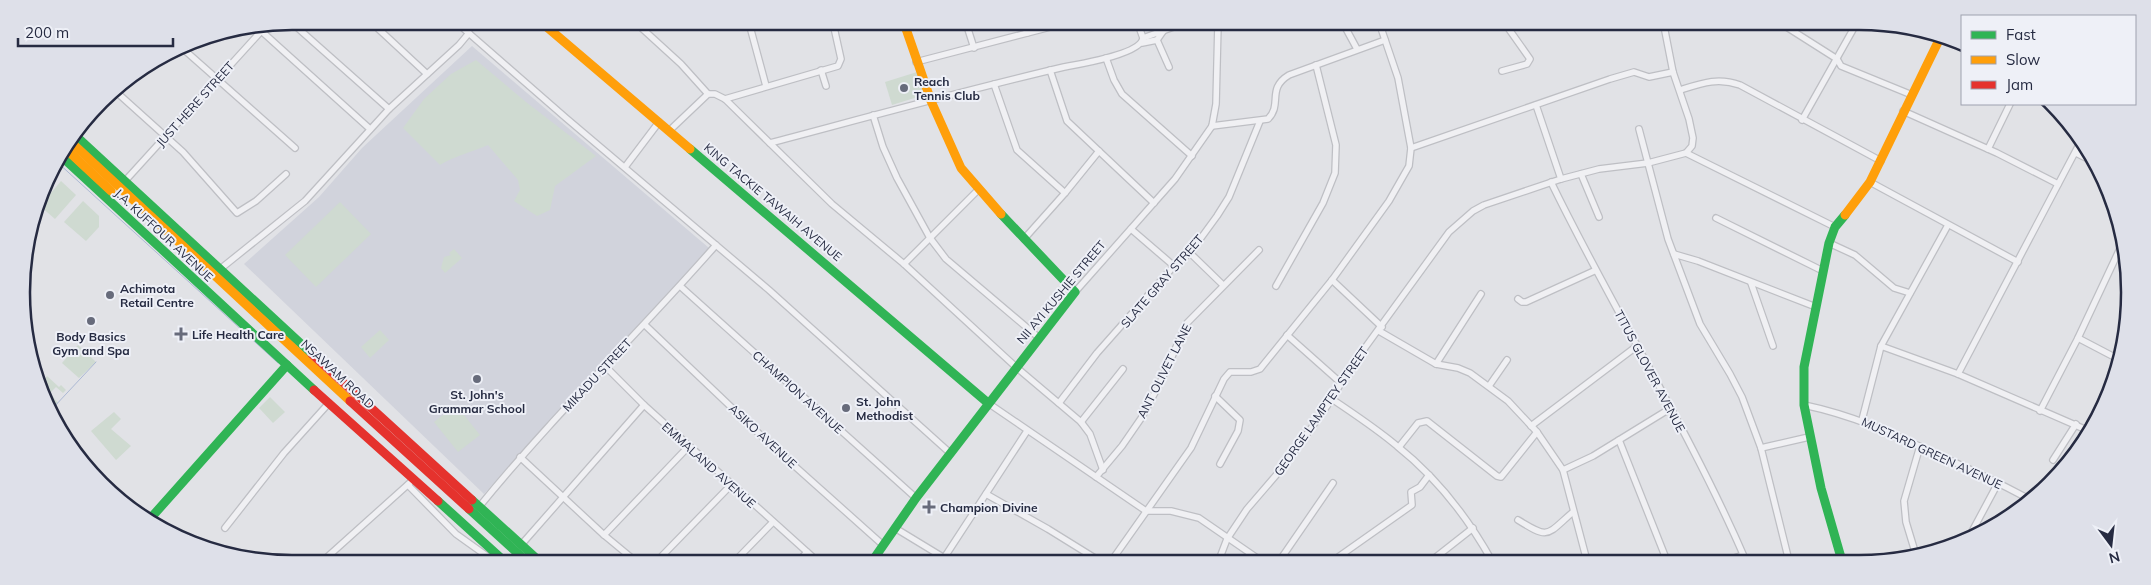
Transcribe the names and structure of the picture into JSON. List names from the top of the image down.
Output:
{
  "streets": {
    "main road": [
      "KING TACKIE TAWAIH AVENUE",
      "J.A. KUFFOUR AVENUE",
      "NII AYI KUSHIE STREET",
      "NSAWAM ROAD"
    ],
    "street": [
      "JUST HERE STREET",
      "SLATE GRAY STREET",
      "ANT OLIVET LANE",
      "TITUS GLOVER AVENUE",
      "MIKADU STREET",
      "CHAMPION AVENUE",
      "GEORGE LAMPTEY STREET",
      "ASIKO AVENUE",
      "MUSTARD GREEN AVENUE",
      "EMMALAND AVENUE"
    ]
  },
  "crossings": [
    ["KING TACKIE TAWAIH AVENUE", "NII AYI KUSHIE STREET"],
    ["NII AYI KUSHIE STREET", "CHAMPION AVENUE"],
    ["NII AYI KUSHIE STREET", "ASIKO AVENUE"],
    ["TITUS GLOVER AVENUE", "GEORGE LAMPTEY STREET"],
    ["MIKADU STREET", "CHAMPION AVENUE"],
    ["MIKADU STREET", "ASIKO AVENUE"],
    ["MIKADU STREET", "EMMALAND AVENUE"]
  ],
  "places": {
    "other": [
      "Reach Tennis Club",
      "Achimota Retail Centre",
      "Body Basics Gym and Spa",
      "St. John's Grammar School",
      "St. John Methodist"
    ],
    "health": ["Life Health Care", "Champion Divine"]
  },
  "legend": ["Fast", "Slow", "Jam"],
  "scale_bar": "200 m",
  "north": "bottom"
}
